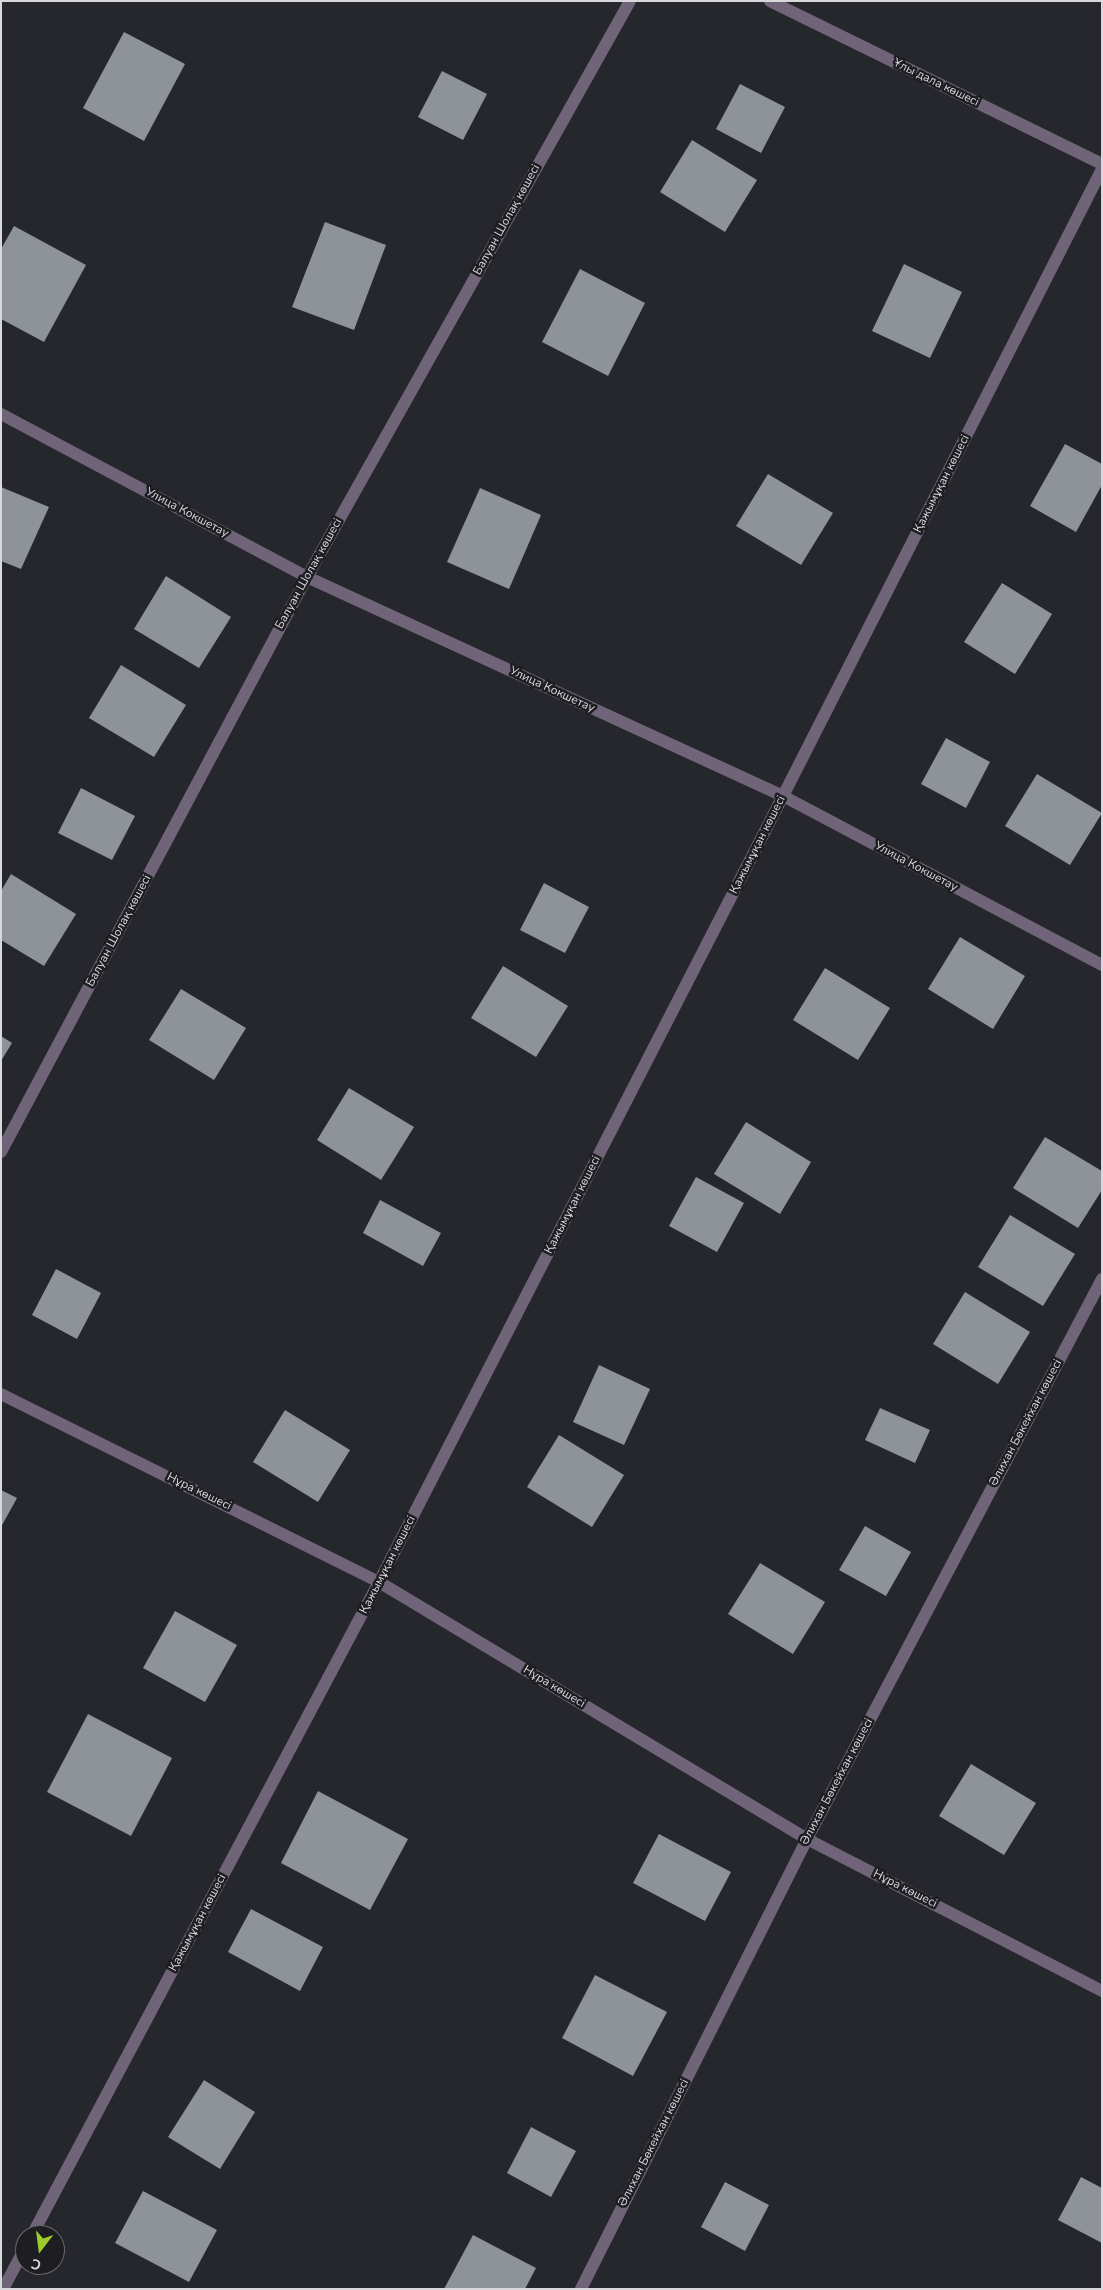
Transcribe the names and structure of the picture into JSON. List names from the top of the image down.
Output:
{
  "streets": {
    "street": [
      "Ұлы дала көшесі",
      "Балуан Шолақ көшесі",
      "Қажымұқан көшесі",
      "Улица Кокшетау",
      "Әлихан Бөкейхан көшесі",
      "Нұра көшесі"
    ]
  },
  "crossings": [
    ["Балуан Шолақ көшесі", "Улица Кокшетау"],
    ["Қажымұқан көшесі", "Улица Кокшетау"],
    ["Қажымұқан көшесі", "Нұра көшесі"],
    ["Әлихан Бөкейхан көшесі", "Нұра көшесі"]
  ],
  "north": "bottom"
}
